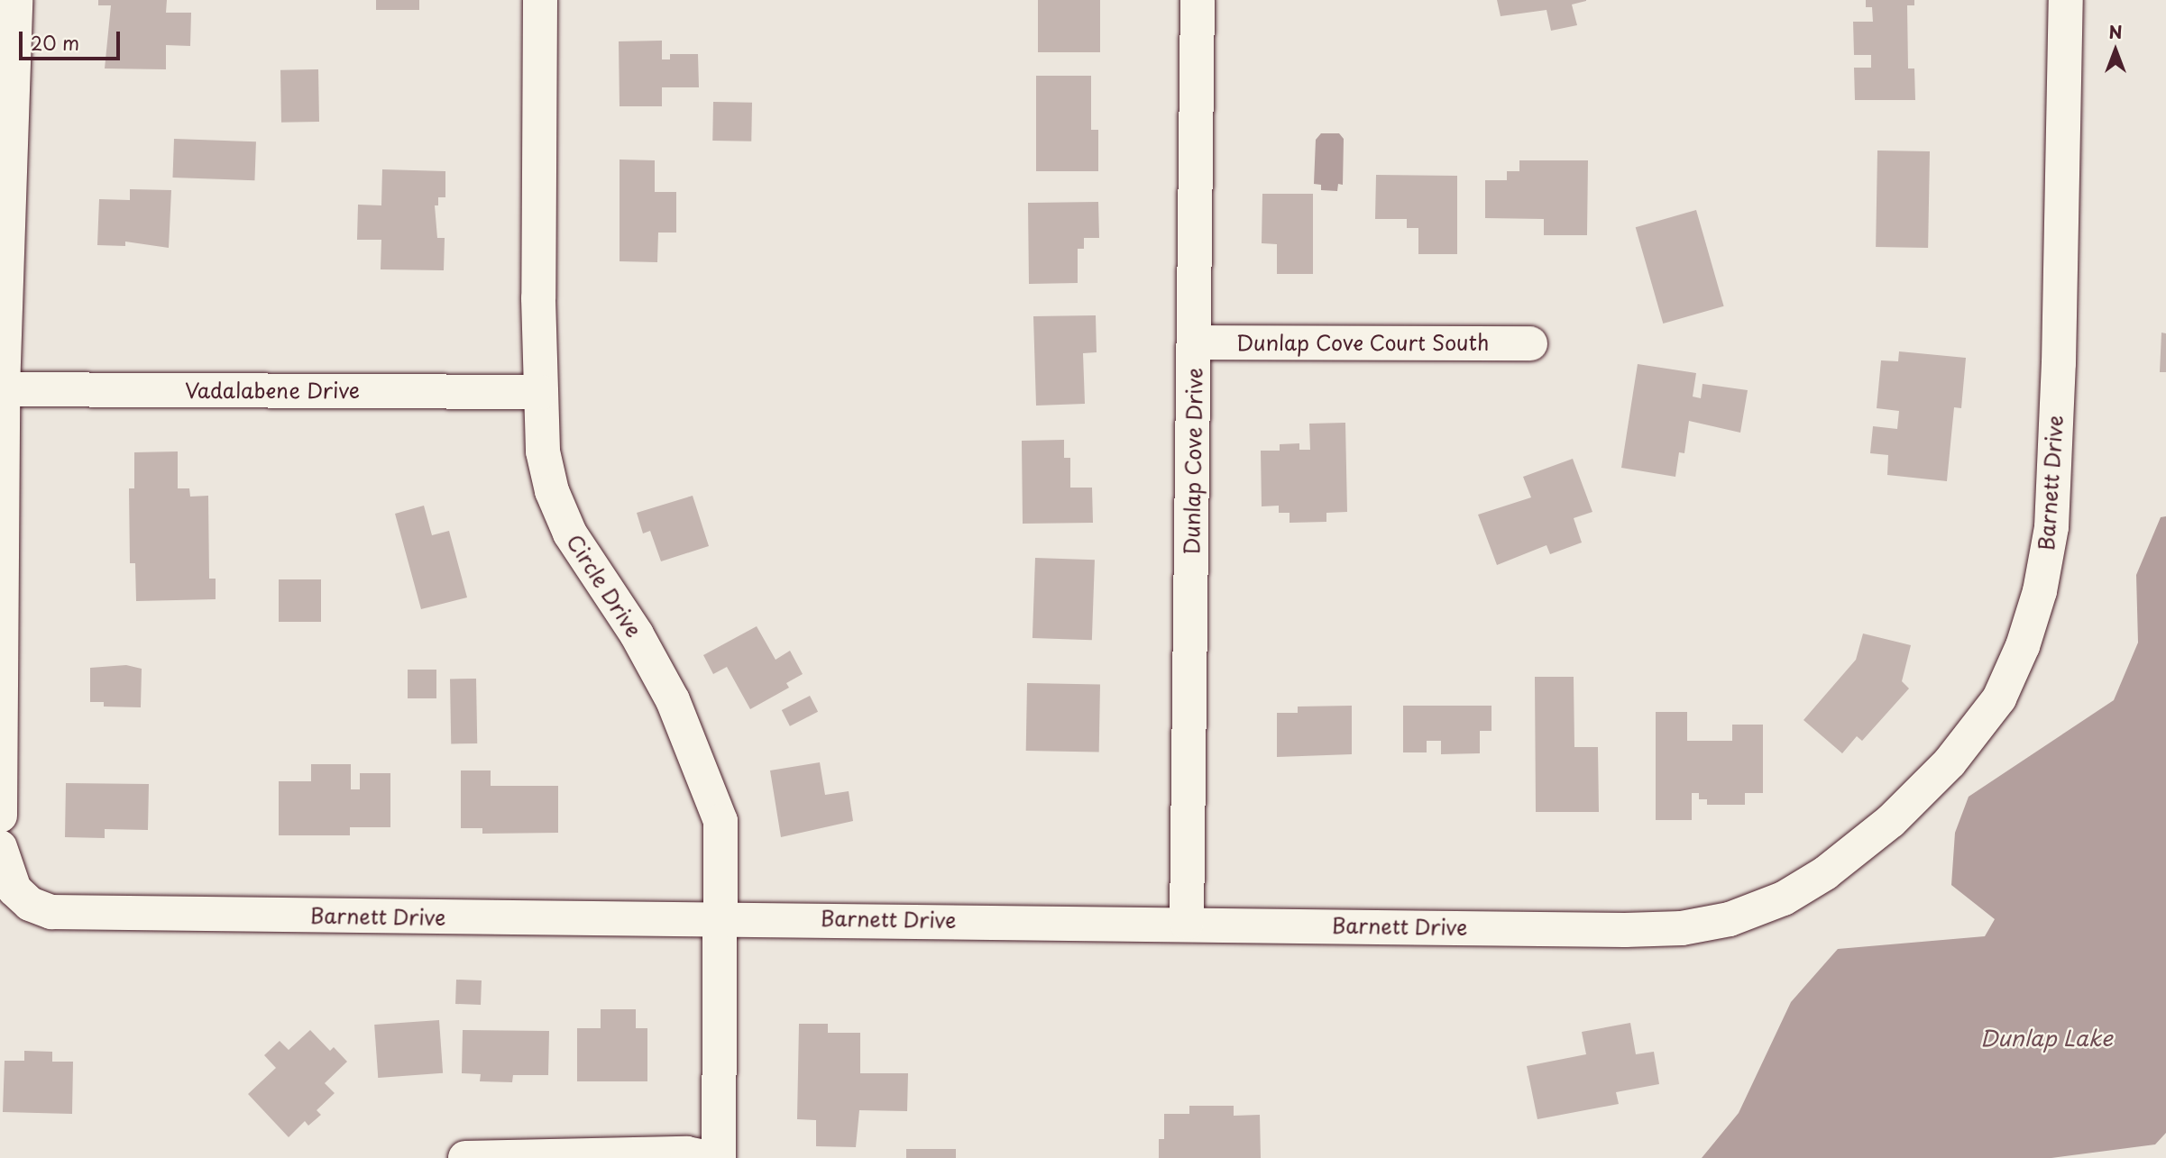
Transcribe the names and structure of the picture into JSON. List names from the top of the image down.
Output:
{
  "streets": {
    "street": [
      "Dunlap Cove Court South",
      "Vadalabene Drive",
      "Dunlap Cove Drive",
      "Barnett Drive",
      "Circle Drive"
    ]
  },
  "crossings": [
    ["Dunlap Cove Court South", "Dunlap Cove Drive"],
    ["Vadalabene Drive", "Circle Drive"],
    ["Dunlap Cove Drive", "Barnett Drive"],
    ["Barnett Drive", "Circle Drive"]
  ],
  "water": ["Dunlap Lake"],
  "scale_bar": "20 m",
  "north": "top"
}
